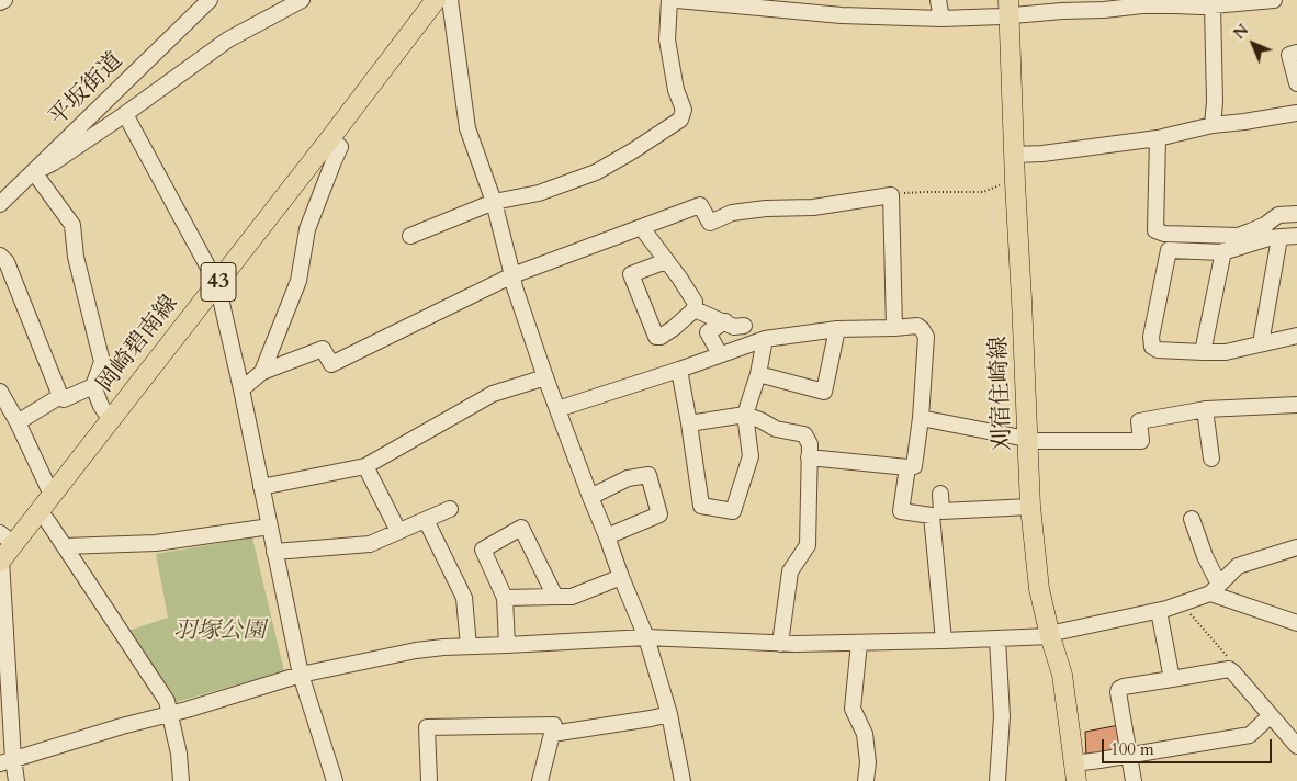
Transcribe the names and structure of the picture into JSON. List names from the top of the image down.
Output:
{
  "streets": {
    "main road": ["43", "岡崎碧南線", "刈宿住崎線"],
    "street": ["平坂街道"]
  },
  "parks": ["羽塚公園"],
  "scale_bar": "100 m",
  "north": "top left"
}
